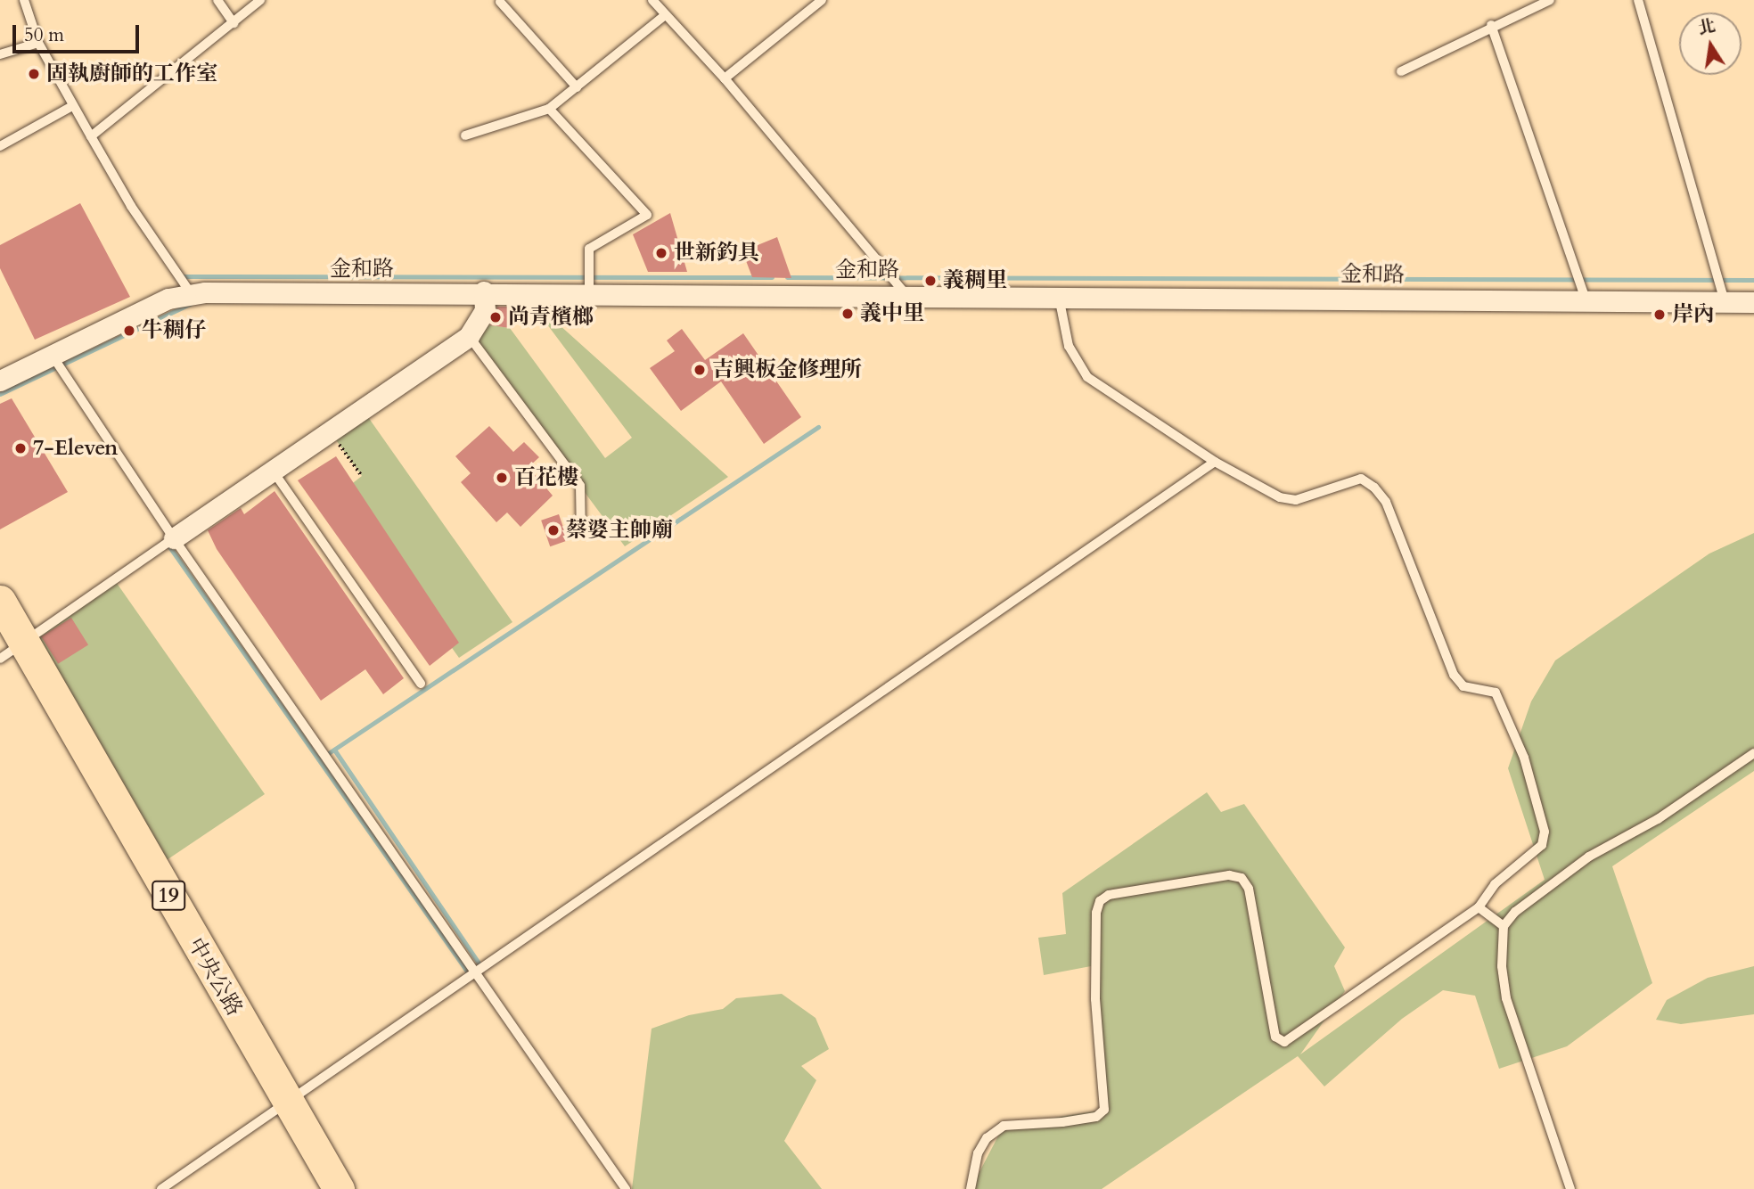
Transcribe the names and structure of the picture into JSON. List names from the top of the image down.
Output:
{
  "streets": {
    "main road": ["19", "中央公路"],
    "street": ["金和路"]
  },
  "places": [
    "固執廚師的工作室",
    "世新釣具",
    "義稠里",
    "義中里",
    "岸內",
    "尚青檳榔",
    "牛稠仔",
    "吉興板金修理所",
    "7-Eleven",
    "百花樓",
    "蔡婆主帥廟"
  ],
  "scale_bar": "50 m",
  "north": "top"
}
